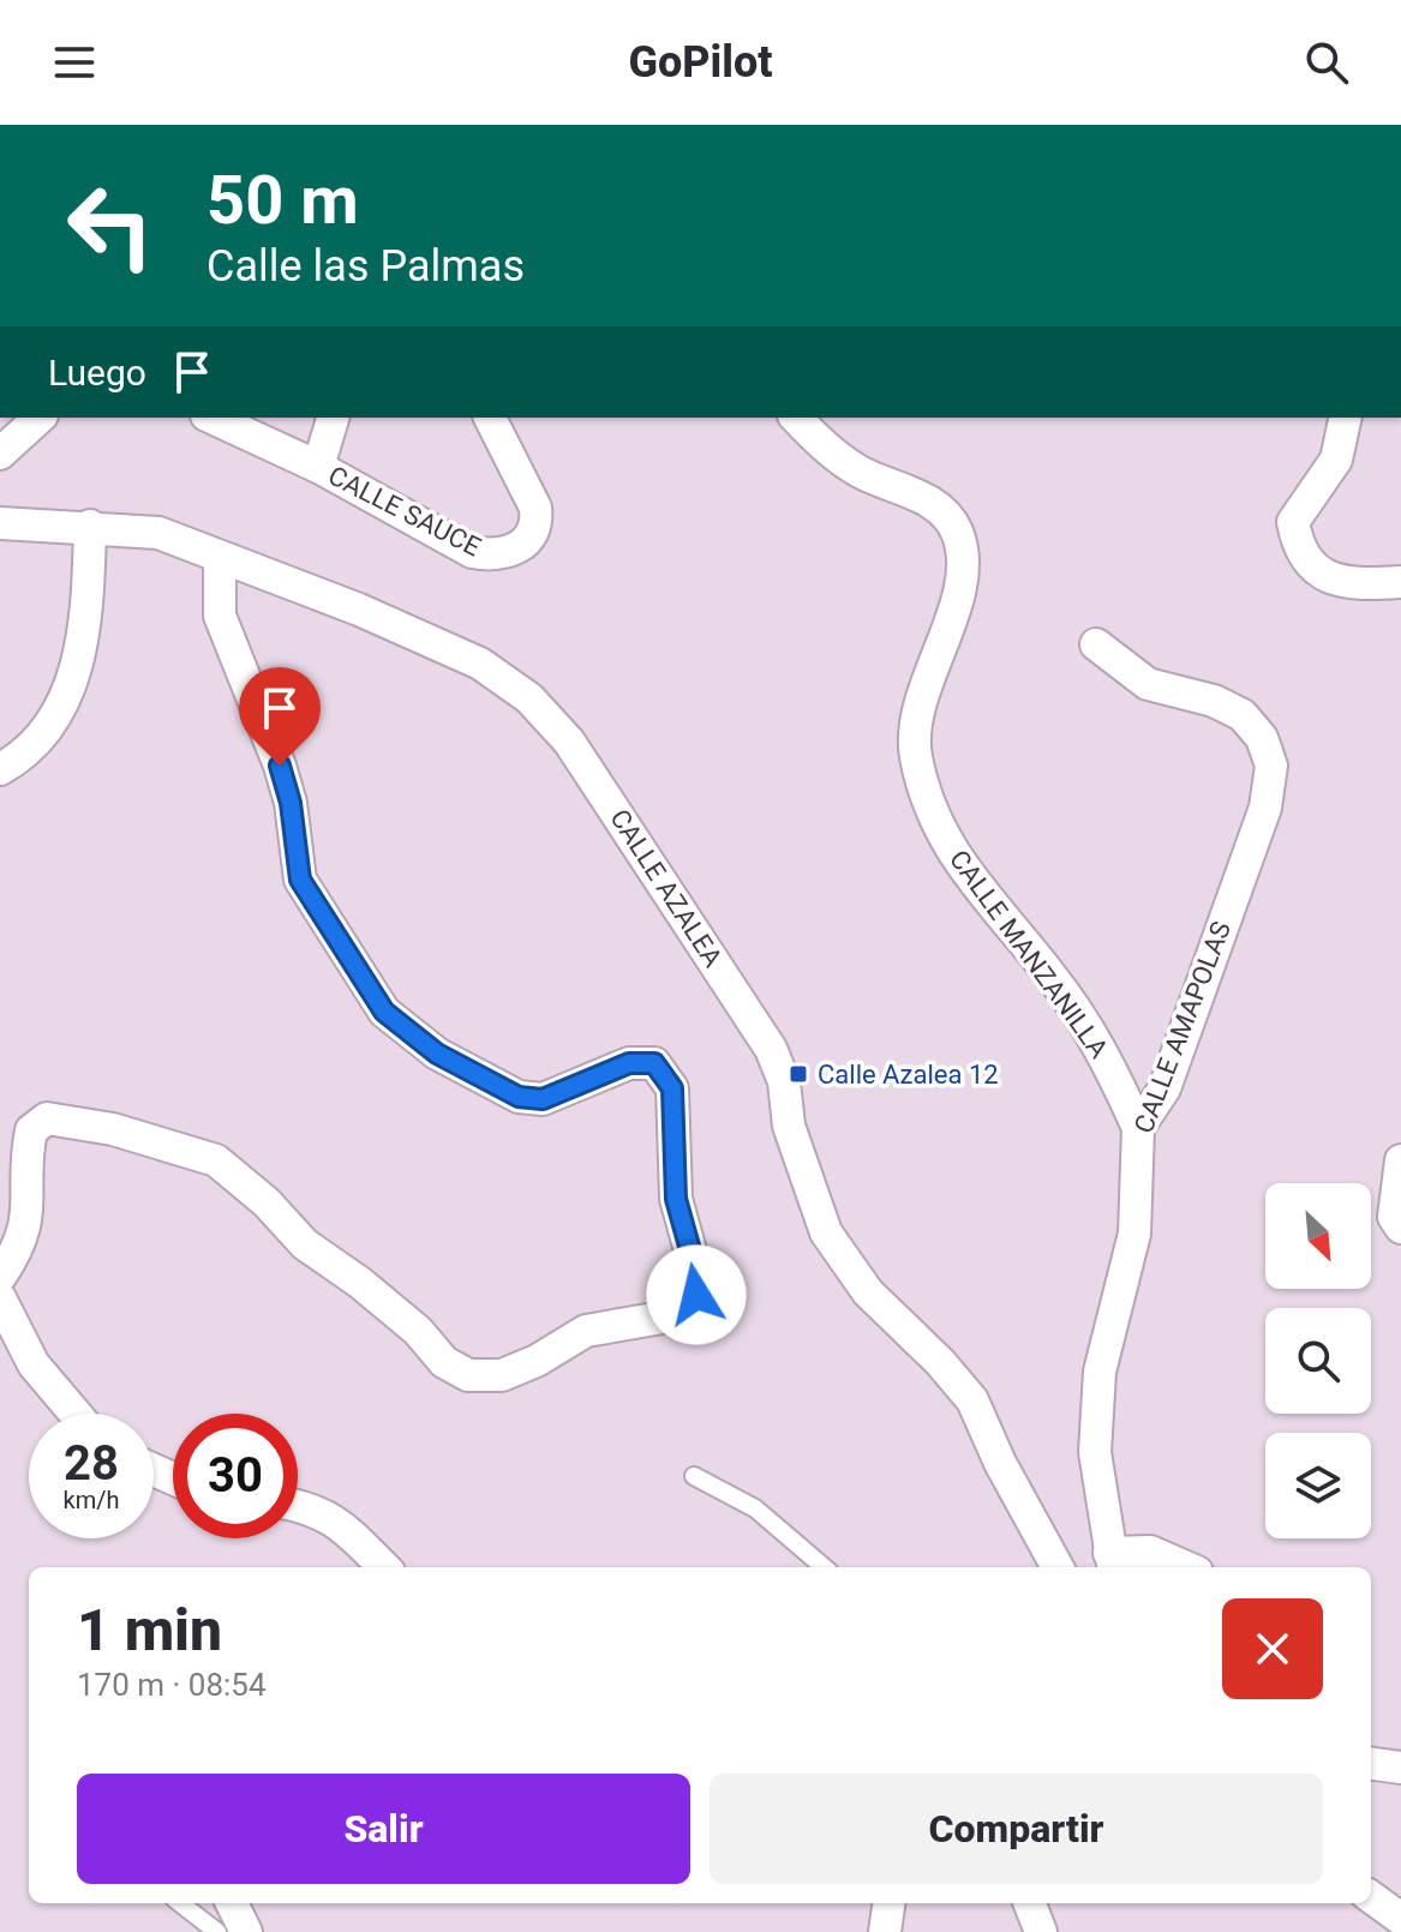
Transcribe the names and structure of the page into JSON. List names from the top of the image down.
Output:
{
  "streets": {
    "street": [
      "CALLE SAUCE",
      "CALLE AZALEA",
      "CALLE MANZANILLA",
      "CALLE AMAPOLAS"
    ]
  },
  "crossings": [
    ["CALLE MANZANILLA", "CALLE AMAPOLAS"]
  ],
  "places": {
    "transit": ["Calle Azalea 12"]
  },
  "north": "bottom right",
  "page": {
    "header": "GoPilot",
    "turn": ["50 m", "Calle las Palmas"],
    "then": "Luego",
    "speed": "28 km/h",
    "limit": "30",
    "heading": ["1 min", "170 m · 08:54"],
    "buttons": ["Salir", "Compartir"]
  }
}
